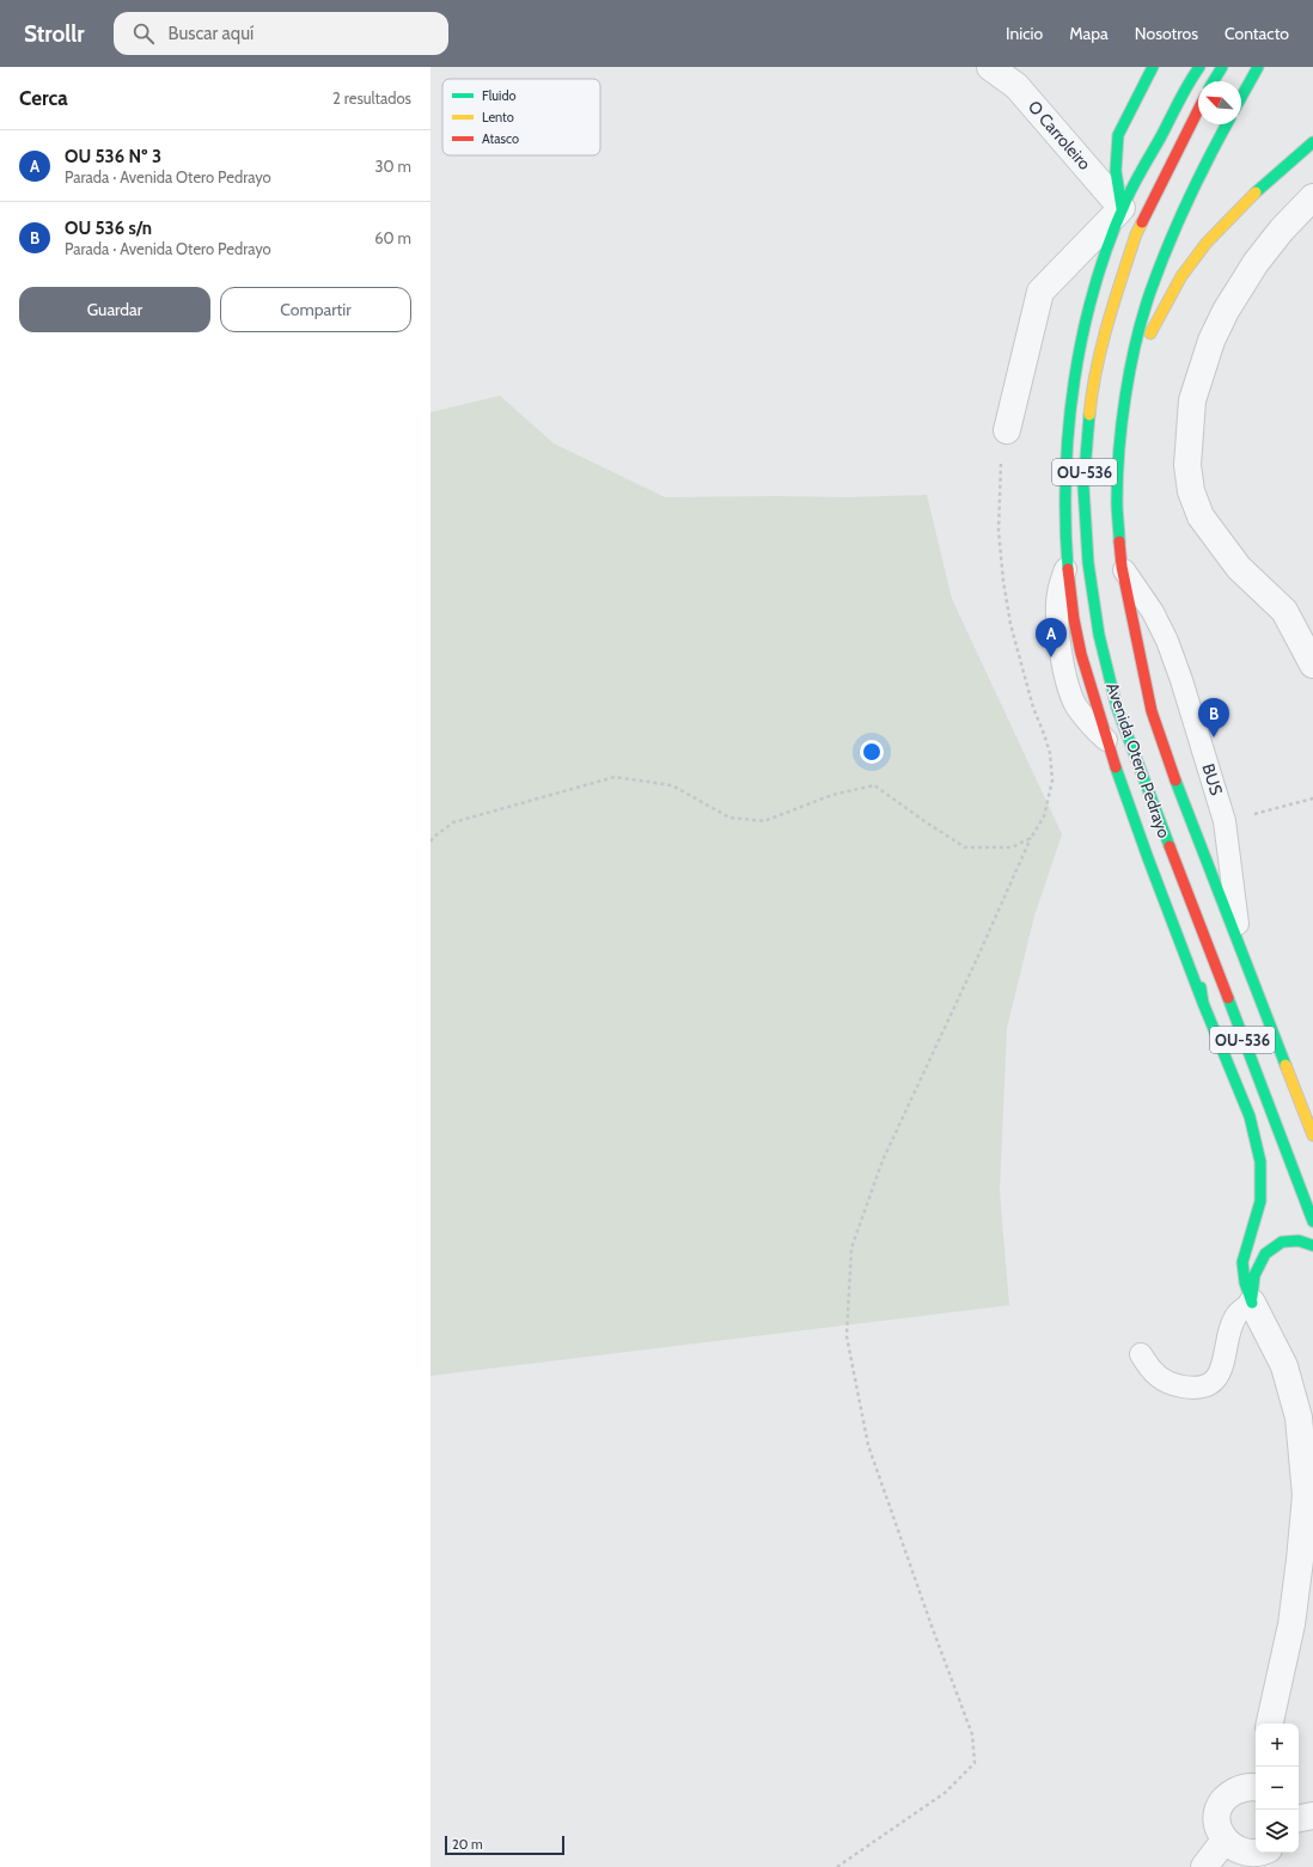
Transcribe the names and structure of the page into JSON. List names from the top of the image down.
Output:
{
  "streets": {
    "main road": ["OU-536", "Avenida Otero Pedrayo"],
    "street": ["O Carroleiro"],
    "lane": ["BUS"]
  },
  "crossings": [
    ["Avenida Otero Pedrayo", "BUS"]
  ],
  "legend": ["Fluido", "Lento", "Atasco"],
  "scale_bar": "20 m",
  "north": "top left",
  "page": {
    "header": "Strollr",
    "search": "Buscar aquí",
    "nav": [
      "Inicio",
      "Mapa",
      "Nosotros",
      "Contacto"
    ],
    "heading": ["Cerca", "2 resultados"],
    "list": [
      {
        "mark": "A",
        "name": "OU 536 Nº 3",
        "note": "Parada · Avenida Otero Pedrayo",
        "value": "30 m"
      },
      {
        "mark": "B",
        "name": "OU 536 s/n",
        "note": "Parada · Avenida Otero Pedrayo",
        "value": "60 m"
      }
    ],
    "buttons": ["Guardar", "Compartir"],
    "pins": ["A", "B"],
    "map_buttons": ["+", "−"],
    "scale": "20 m"
  }
}
